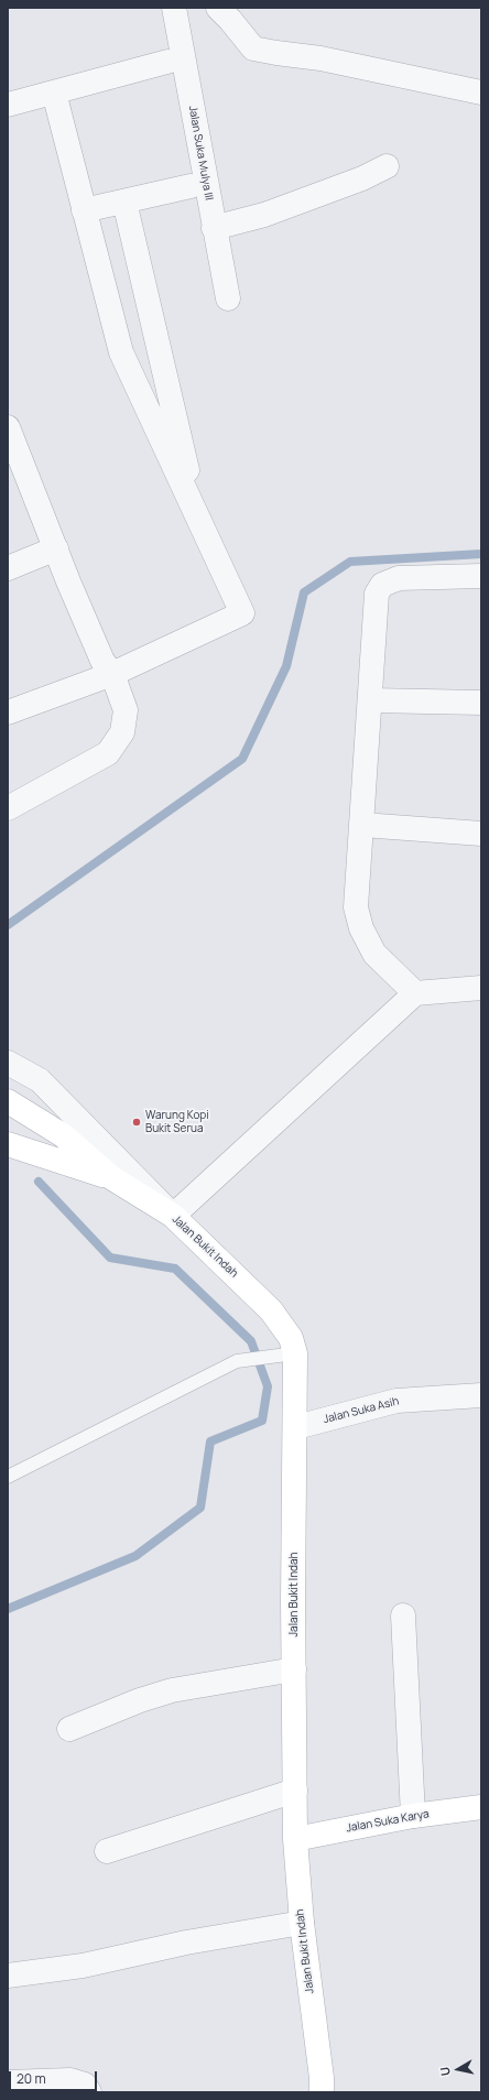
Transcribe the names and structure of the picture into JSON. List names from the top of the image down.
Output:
{
  "streets": {
    "main road": ["Jalan Bukit Indah", "Jalan Suka Karya"],
    "street": ["Jalan Suka Mulya III", "Jalan Suka Asih"]
  },
  "crossings": [
    ["Jalan Bukit Indah", "Jalan Suka Asih"],
    ["Jalan Bukit Indah", "Jalan Suka Karya"]
  ],
  "places": ["Warung Kopi Bukit Serua"],
  "scale_bar": "20 m",
  "north": "left"
}
